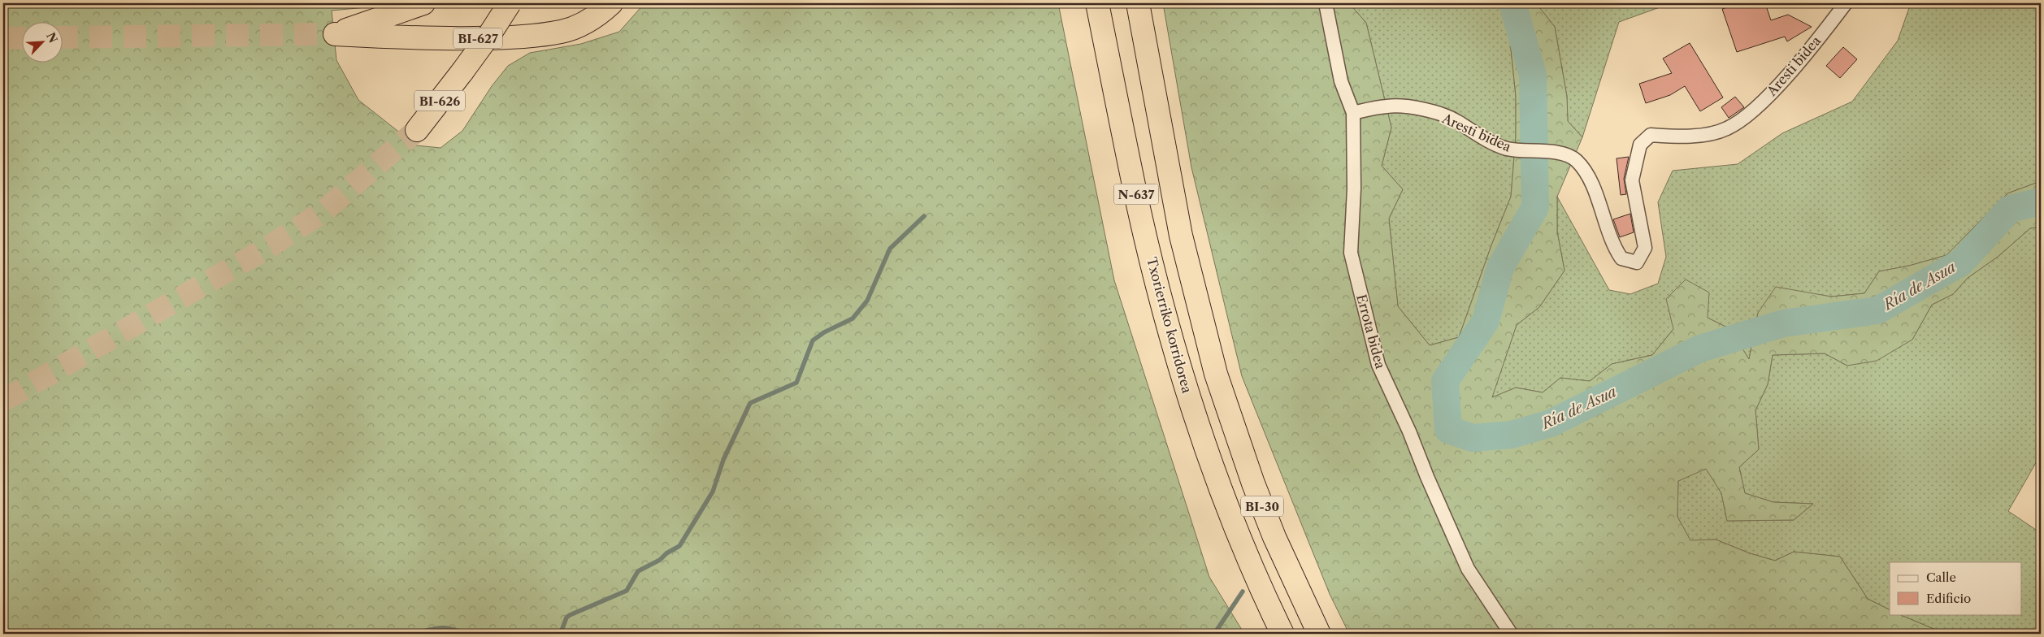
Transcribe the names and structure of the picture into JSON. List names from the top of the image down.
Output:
{
  "streets": {
    "highway": [
      "BI-627",
      "BI-626",
      "N-637",
      "Txorierriko korridorea",
      "BI-30"
    ],
    "street": ["Aresti bidea", "Errota bidea"]
  },
  "crossings": [
    ["Aresti bidea", "Errota bidea"]
  ],
  "water": ["Ría de Asua"],
  "legend": ["Calle", "Edificio"],
  "north": "top right"
}
